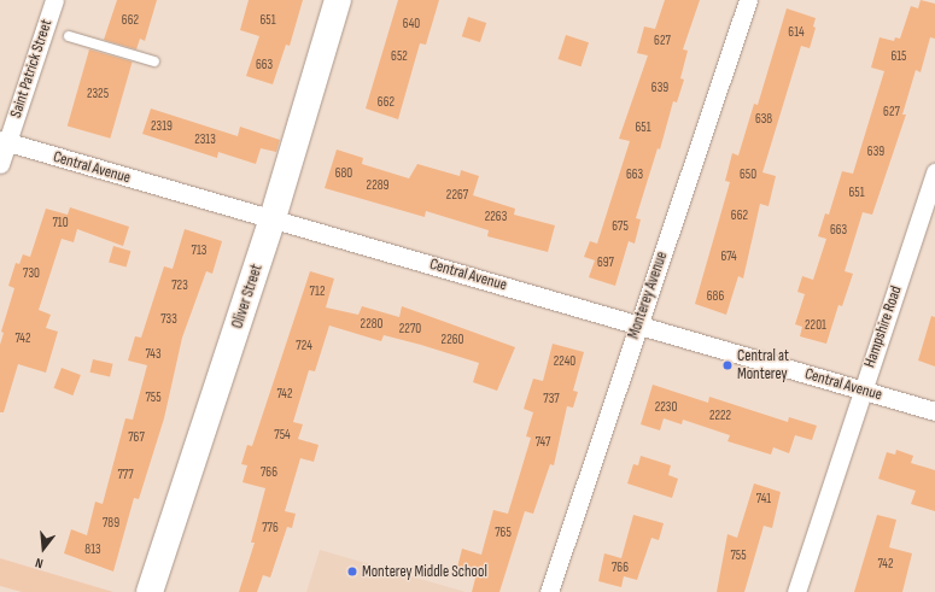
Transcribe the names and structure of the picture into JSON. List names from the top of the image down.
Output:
{
  "streets": {
    "street": [
      "Saint Patrick Street",
      "Central Avenue",
      "Monterey Avenue",
      "Oliver Street",
      "Hampshire Road"
    ]
  },
  "crossings": [
    ["Saint Patrick Street", "Central Avenue"],
    ["Central Avenue", "Monterey Avenue"],
    ["Central Avenue", "Oliver Street"],
    ["Central Avenue", "Hampshire Road"]
  ],
  "places": ["Central at Monterey", "Monterey Middle School"],
  "house_numbers": [
    "662",
    "651",
    "640",
    "614",
    "627",
    "652",
    "615",
    "663",
    "639",
    "2325",
    "662",
    "627",
    "638",
    "2319",
    "651",
    "2313",
    "639",
    "680",
    "663",
    "650",
    "2289",
    "651",
    "2267",
    "662",
    "2263",
    "710",
    "675",
    "663",
    "713",
    "674",
    "697",
    "730",
    "723",
    "712",
    "686",
    "733",
    "2280",
    "2201",
    "2270",
    "742",
    "2260",
    "724",
    "743",
    "2240",
    "742",
    "755",
    "737",
    "2230",
    "2222",
    "754",
    "767",
    "747",
    "766",
    "777",
    "741",
    "789",
    "776",
    "765",
    "813",
    "755",
    "742",
    "766"
  ],
  "north": "bottom"
}
